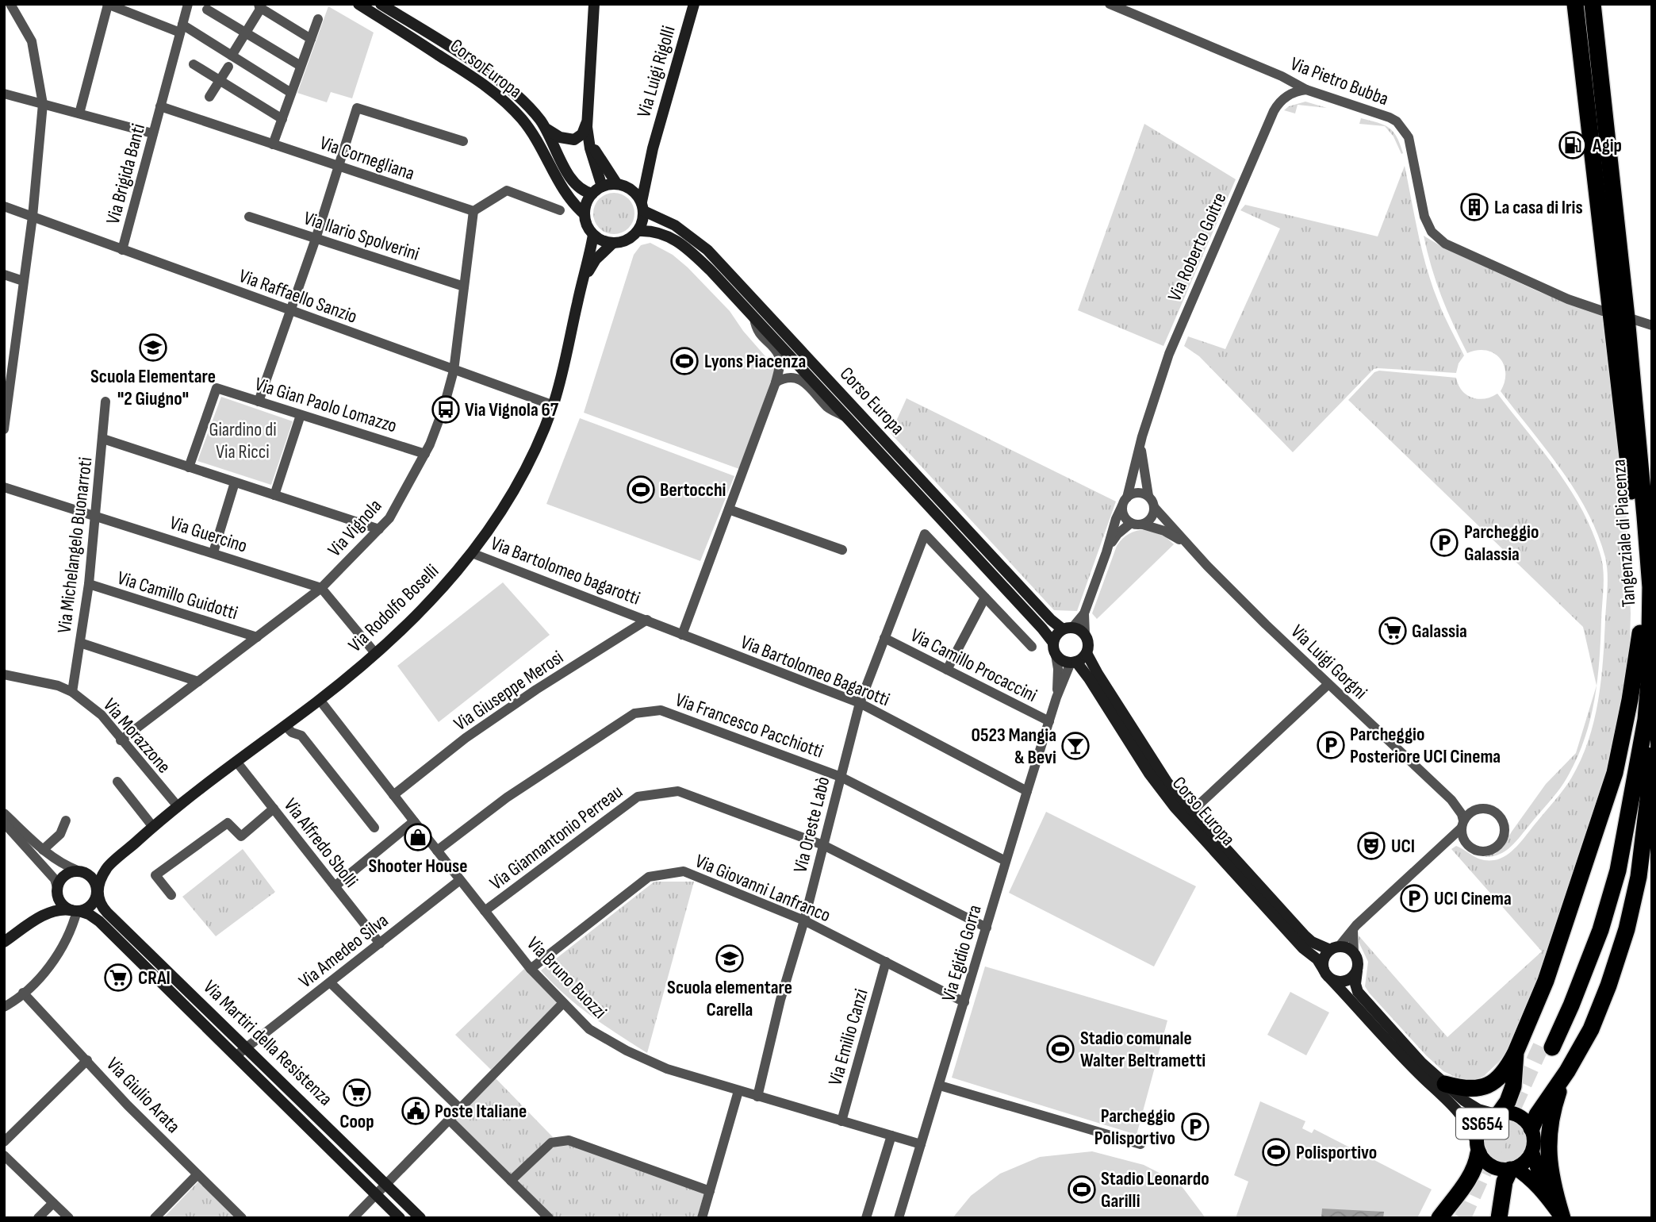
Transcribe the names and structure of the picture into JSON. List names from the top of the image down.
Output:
{
  "streets": {
    "highway": ["Tangenziale di Piacenza"],
    "main road": [
      "Corso Europa",
      "Via Luigi Rigolli",
      "Via Rodolfo Boselli",
      "Via Martiri della Resistenza",
      "SS654"
    ],
    "street": [
      "Via Pietro Bubba",
      "Via Cornegliana",
      "Via Brigida Banti",
      "Via Ilario Spolverini",
      "Via Roberto Goitre",
      "Via Raffaello Sanzio",
      "Via Gian Paolo Lomazzo",
      "Via Vignola",
      "Via Guercino",
      "Via Michelangelo Buonarroti",
      "Via Bartolomeo bagarotti",
      "Via Camillo Guidotti",
      "Via Luigi Gorgni",
      "Via Camillo Procaccini",
      "Via Bartolomeo Bagarotti",
      "Via Giuseppe Merosi",
      "Via Francesco Pacchiotti",
      "Via Morazzone",
      "Via Oreste Labò",
      "Via Giannantonio Perreau",
      "Via Alfredo Sbolli",
      "Via Giovanni Lanfranco",
      "Via Amedeo Silva",
      "Via Egidio Gorra",
      "Via Bruno Buozzi",
      "Via Emilio Canzi",
      "Via Giulio Arata"
    ]
  },
  "crossings": [
    ["Corso Europa", "Via Luigi Rigolli"],
    ["Corso Europa", "Via Roberto Goitre"],
    ["Corso Europa", "Via Rodolfo Boselli"],
    ["Corso Europa", "Via Egidio Gorra"],
    ["Corso Europa", "SS654"],
    ["Via Luigi Rigolli", "Via Rodolfo Boselli"],
    ["Via Pietro Bubba", "Via Roberto Goitre"],
    ["Via Cornegliana", "Via Brigida Banti"],
    ["Via Cornegliana", "Via Vignola"],
    ["Via Brigida Banti", "Via Raffaello Sanzio"],
    ["Via Ilario Spolverini", "Via Vignola"],
    ["Via Roberto Goitre", "Via Luigi Gorgni"],
    ["Via Roberto Goitre", "Via Egidio Gorra"],
    ["Via Raffaello Sanzio", "Via Vignola"],
    ["Via Raffaello Sanzio", "Via Rodolfo Boselli"],
    ["Via Gian Paolo Lomazzo", "Via Vignola"],
    ["Via Vignola", "Via Guercino"],
    ["Via Vignola", "Via Camillo Guidotti"],
    ["Via Vignola", "Via Morazzone"],
    ["Via Guercino", "Via Michelangelo Buonarroti"],
    ["Via Michelangelo Buonarroti", "Via Camillo Guidotti"],
    ["Via Michelangelo Buonarroti", "Via Morazzone"],
    ["Via Bartolomeo bagarotti", "Via Rodolfo Boselli"],
    ["Via Bartolomeo bagarotti", "Via Bartolomeo Bagarotti"],
    ["Via Bartolomeo bagarotti", "Via Giuseppe Merosi"],
    ["Via Rodolfo Boselli", "Via Morazzone"],
    ["Via Rodolfo Boselli", "Via Alfredo Sbolli"],
    ["Via Rodolfo Boselli", "Via Bruno Buozzi"],
    ["Via Rodolfo Boselli", "Via Martiri della Resistenza"],
    ["Via Camillo Procaccini", "Via Oreste Labò"],
    ["Via Camillo Procaccini", "Via Egidio Gorra"],
    ["Via Bartolomeo Bagarotti", "Via Giuseppe Merosi"],
    ["Via Bartolomeo Bagarotti", "Via Oreste Labò"],
    ["Via Bartolomeo Bagarotti", "Via Egidio Gorra"],
    ["Via Giuseppe Merosi", "Via Bruno Buozzi"],
    ["Via Francesco Pacchiotti", "Via Oreste Labò"],
    ["Via Francesco Pacchiotti", "Via Egidio Gorra"],
    ["Via Francesco Pacchiotti", "Via Bruno Buozzi"],
    ["Via Oreste Labò", "Via Giannantonio Perreau"],
    ["Via Oreste Labò", "Via Giovanni Lanfranco"],
    ["Via Oreste Labò", "Via Bruno Buozzi"],
    ["Via Giannantonio Perreau", "Via Egidio Gorra"],
    ["Via Giannantonio Perreau", "Via Bruno Buozzi"],
    ["Via Alfredo Sbolli", "Via Amedeo Silva"],
    ["Via Giovanni Lanfranco", "Via Egidio Gorra"],
    ["Via Giovanni Lanfranco", "Via Bruno Buozzi"],
    ["Via Giovanni Lanfranco", "Via Emilio Canzi"],
    ["Via Amedeo Silva", "Via Bruno Buozzi"],
    ["Via Amedeo Silva", "Via Martiri della Resistenza"],
    ["Via Egidio Gorra", "Via Bruno Buozzi"],
    ["Via Bruno Buozzi", "Via Emilio Canzi"]
  ],
  "parks": ["Giardino di Via Ricci"],
  "places": {
    "fuel station": ["Agip"],
    "building": ["La casa di Iris"],
    "school or university": ["Scuola Elementare \"2 Giugno\"", "Scuola elementare Carella"],
    "sports": [
      "Lyons Piacenza",
      "Bertocchi",
      "Stadio comunale Walter Beltrametti",
      "Polisportivo",
      "Stadio Leonardo Garilli"
    ],
    "bus stop": ["Via Vignola 67"],
    "parking": [
      "Parcheggio Galassia",
      "Parcheggio Posteriore UCI Cinema",
      "UCI Cinema",
      "Parcheggio Polisportivo"
    ],
    "supermarket": ["Galassia", "CRAI", "Coop"],
    "bar": ["0523 Mangia & Bevi"],
    "shop": ["Shooter House"],
    "theatre": ["UCI"],
    "public building": ["Poste Italiane"]
  }
}
